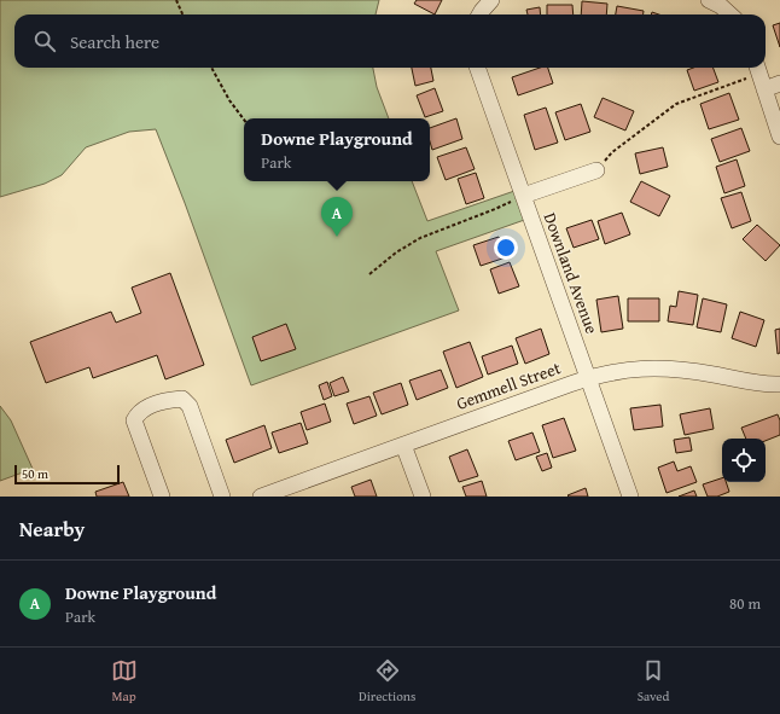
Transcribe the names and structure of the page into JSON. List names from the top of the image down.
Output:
{
  "streets": {
    "street": ["Downland Avenue", "Gemmell Street"]
  },
  "crossings": [
    ["Downland Avenue", "Gemmell Street"]
  ],
  "scale_bar": "50 m",
  "page": {
    "search": "Search here",
    "popup": ["Downe Playground", "Park"],
    "pins": "A",
    "scale": "50 m",
    "heading": "Nearby",
    "list": [
      {
        "mark": "A",
        "name": "Downe Playground",
        "note": "Park",
        "value": "80 m"
      }
    ],
    "nav": ["Map", "Directions", "Saved"]
  }
}
